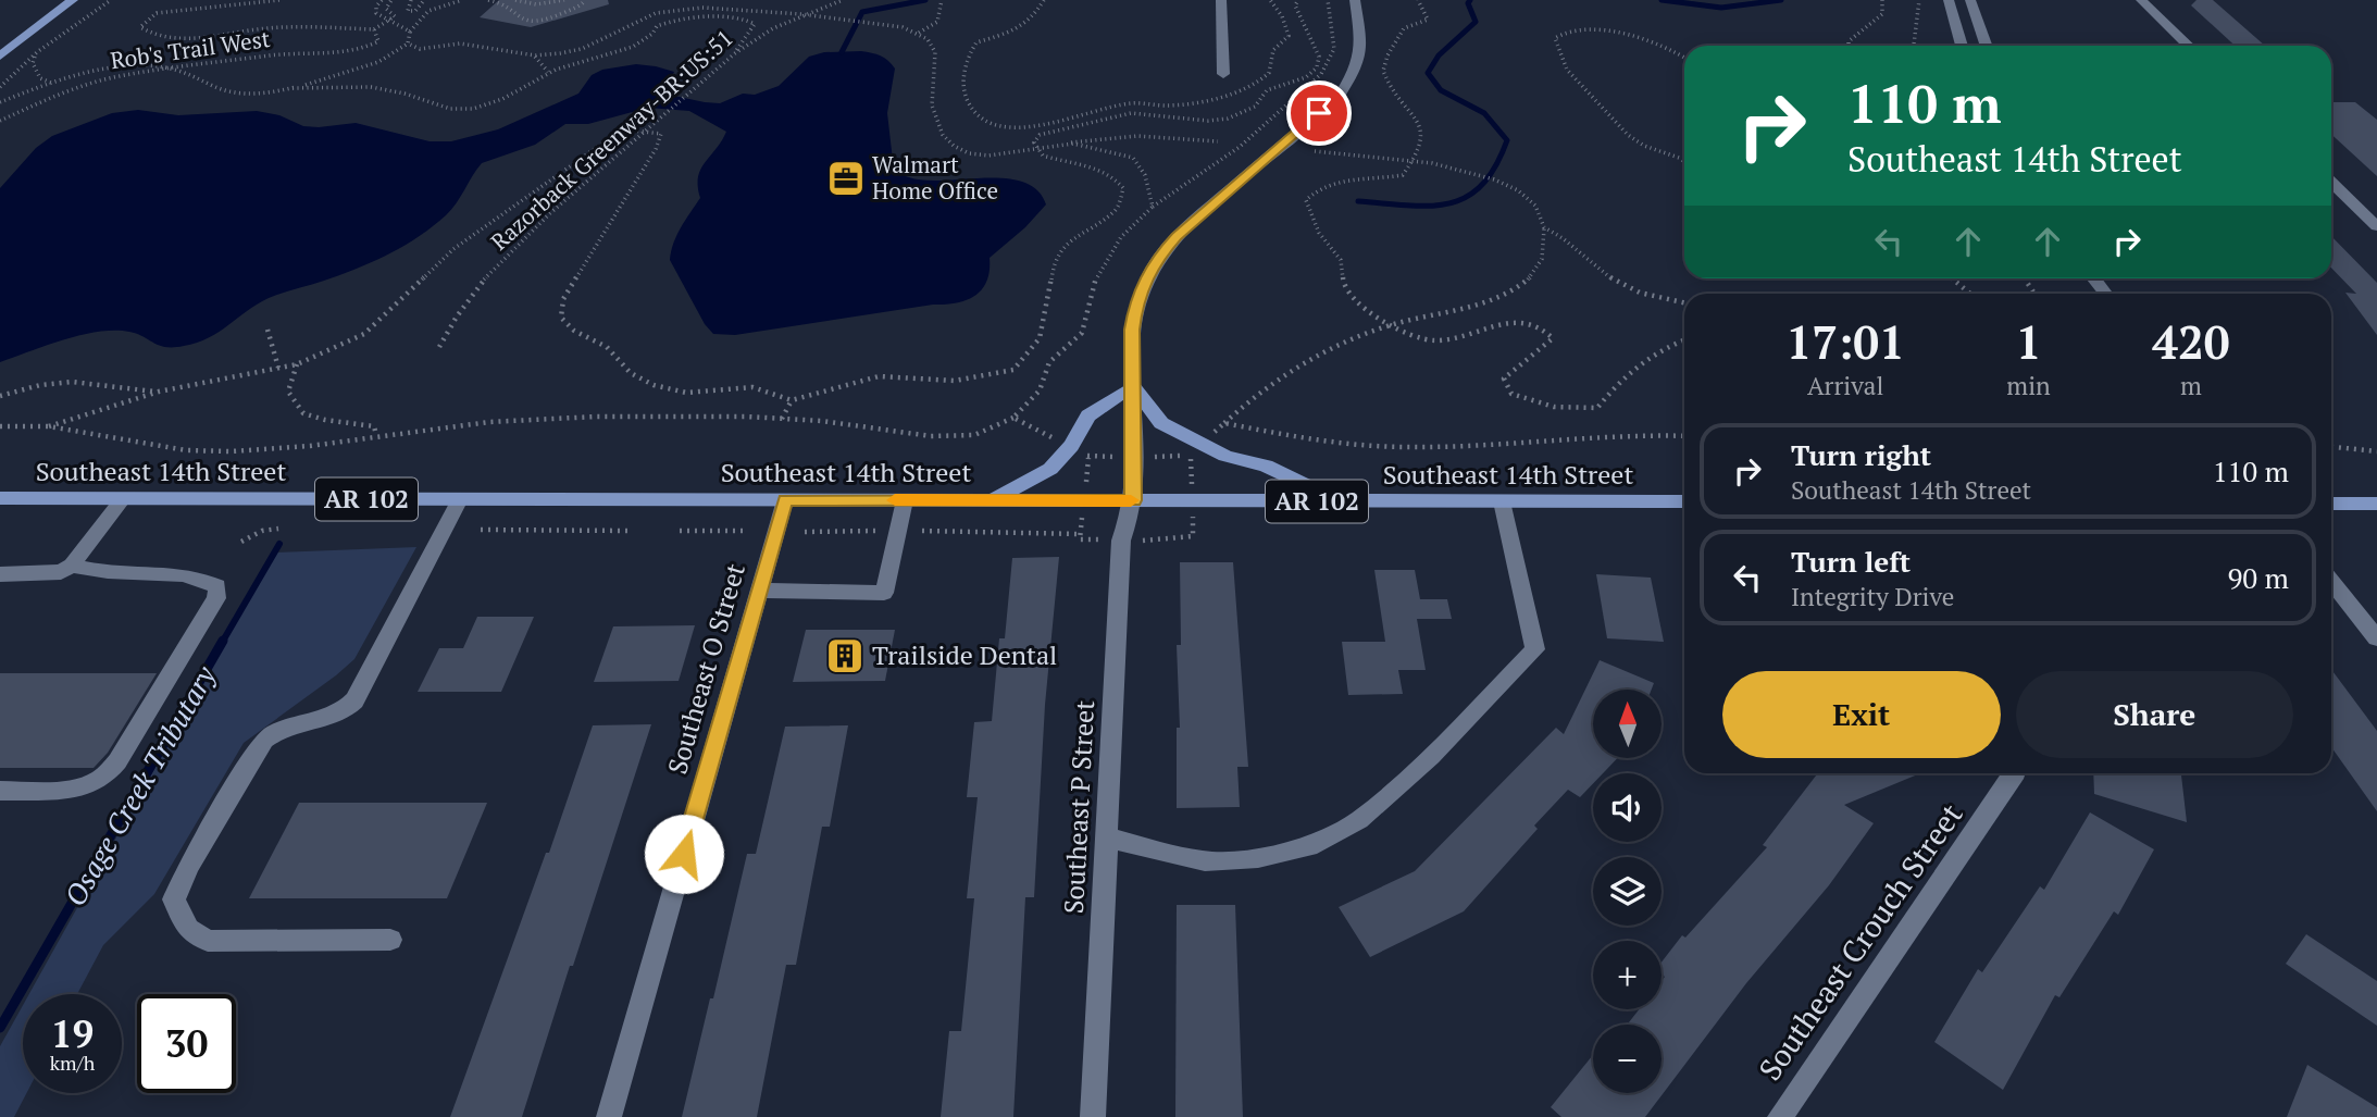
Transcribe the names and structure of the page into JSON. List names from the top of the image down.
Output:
{
  "streets": {
    "main road": ["Southeast 14th Street", "AR 102"],
    "street": ["Southeast O Street", "Southeast P Street", "Southeast Crouch Street"],
    "path": ["Rob's Trail West", "Razorback Greenway-BR:US:51"]
  },
  "crossings": [
    ["Southeast 14th Street", "Southeast O Street"],
    ["Southeast 14th Street", "Southeast P Street"]
  ],
  "water": ["Osage Creek Tributary"],
  "places": {
    "office": ["Walmart Home Office"],
    "building": ["Trailside Dental"]
  },
  "north": "top",
  "page": {
    "turn": ["110 m", "Southeast 14th Street"],
    "eta": [
      "17:01",
      "Arrival",
      "1",
      "min",
      "420",
      "m"
    ],
    "list": [
      {
        "name": "Turn right",
        "note": "Southeast 14th Street",
        "value": "110 m"
      },
      {
        "name": "Turn left",
        "note": "Integrity Drive",
        "value": "90 m"
      }
    ],
    "buttons": ["Exit", "Share"],
    "map_buttons": ["+", "−"],
    "speed": "19 km/h",
    "limit": "30"
  }
}
